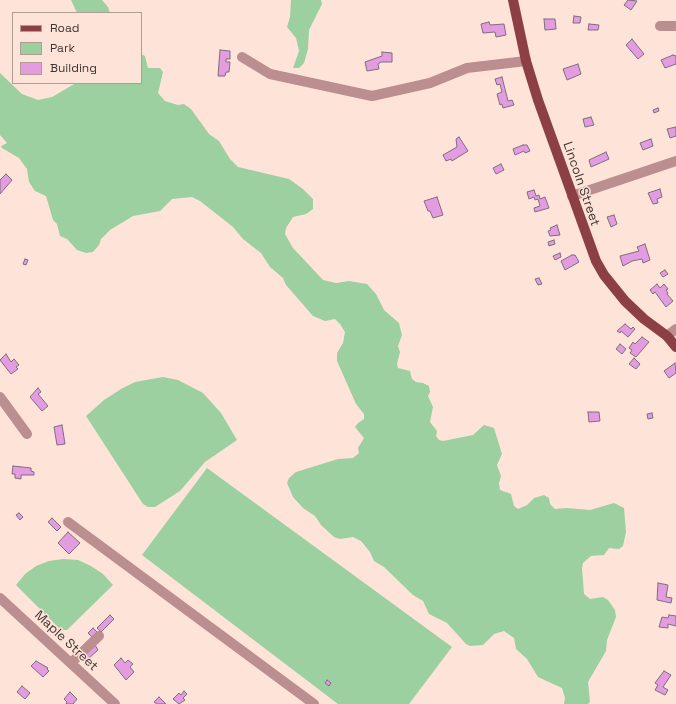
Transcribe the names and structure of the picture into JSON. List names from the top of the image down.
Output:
{
  "streets": {
    "main road": ["Lincoln Street"],
    "street": ["Maple Street"]
  },
  "legend": ["Road", "Park", "Building"]
}
